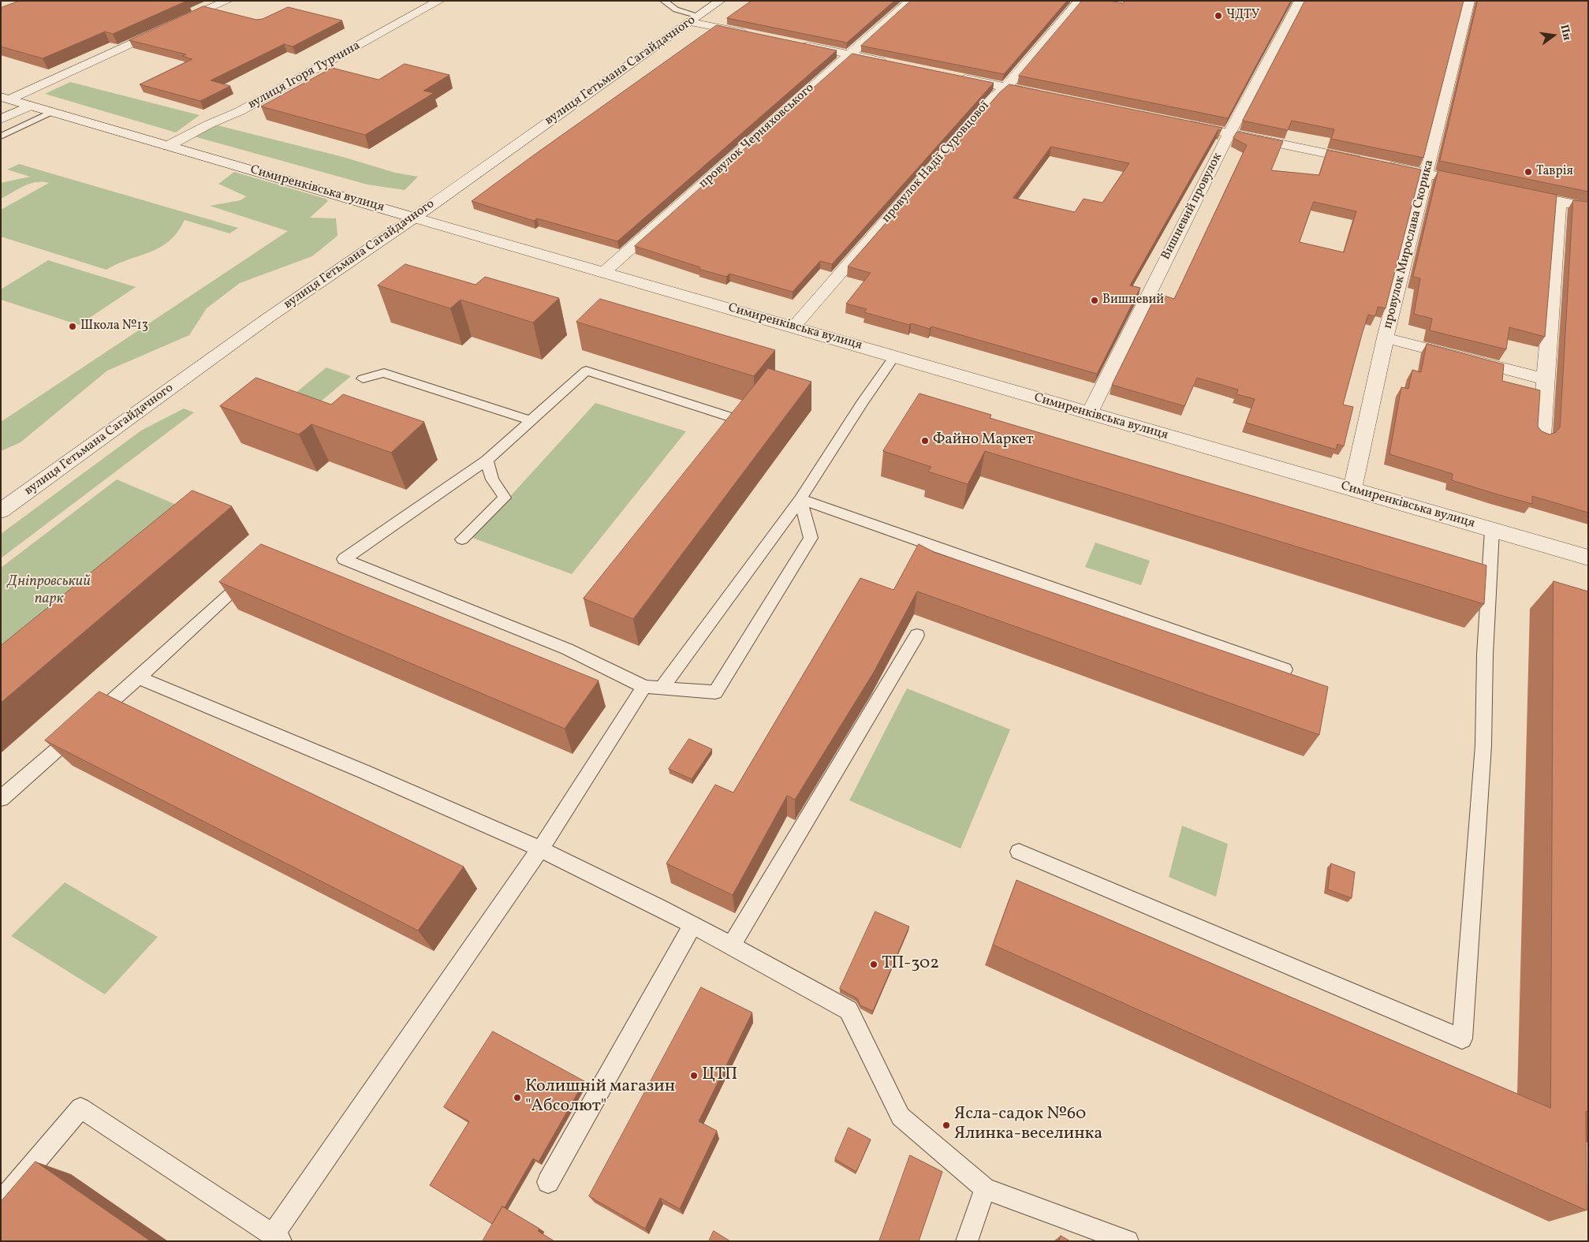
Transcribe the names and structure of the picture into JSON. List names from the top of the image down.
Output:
{
  "streets": {
    "street": [
      "вулиця Гетьмана Сагайдачного",
      "вулиця Ігоря Турчина",
      "провулок Черняховського",
      "провулок Надії Суровцової",
      "Симиренківська вулиця",
      "Вишневий провулок",
      "провулок Мирослава Скорика"
    ]
  },
  "crossings": [
    ["вулиця Гетьмана Сагайдачного", "Симиренківська вулиця"],
    ["вулиця Ігоря Турчина", "Симиренківська вулиця"],
    ["провулок Черняховського", "Симиренківська вулиця"],
    ["провулок Надії Суровцової", "Симиренківська вулиця"],
    ["Симиренківська вулиця", "Вишневий провулок"],
    ["Симиренківська вулиця", "провулок Мирослава Скорика"]
  ],
  "parks": ["Дніпровський парк"],
  "places": [
    "ЧДТУ",
    "Таврія",
    "Вишневий",
    "Школа №13",
    "Файно Маркет",
    "ТП-302",
    "ЦТП",
    "Колишній магазин \"Абсолют\"",
    "Ясла-садок №60 Ялинка-веселинка"
  ],
  "north": "right"
}
